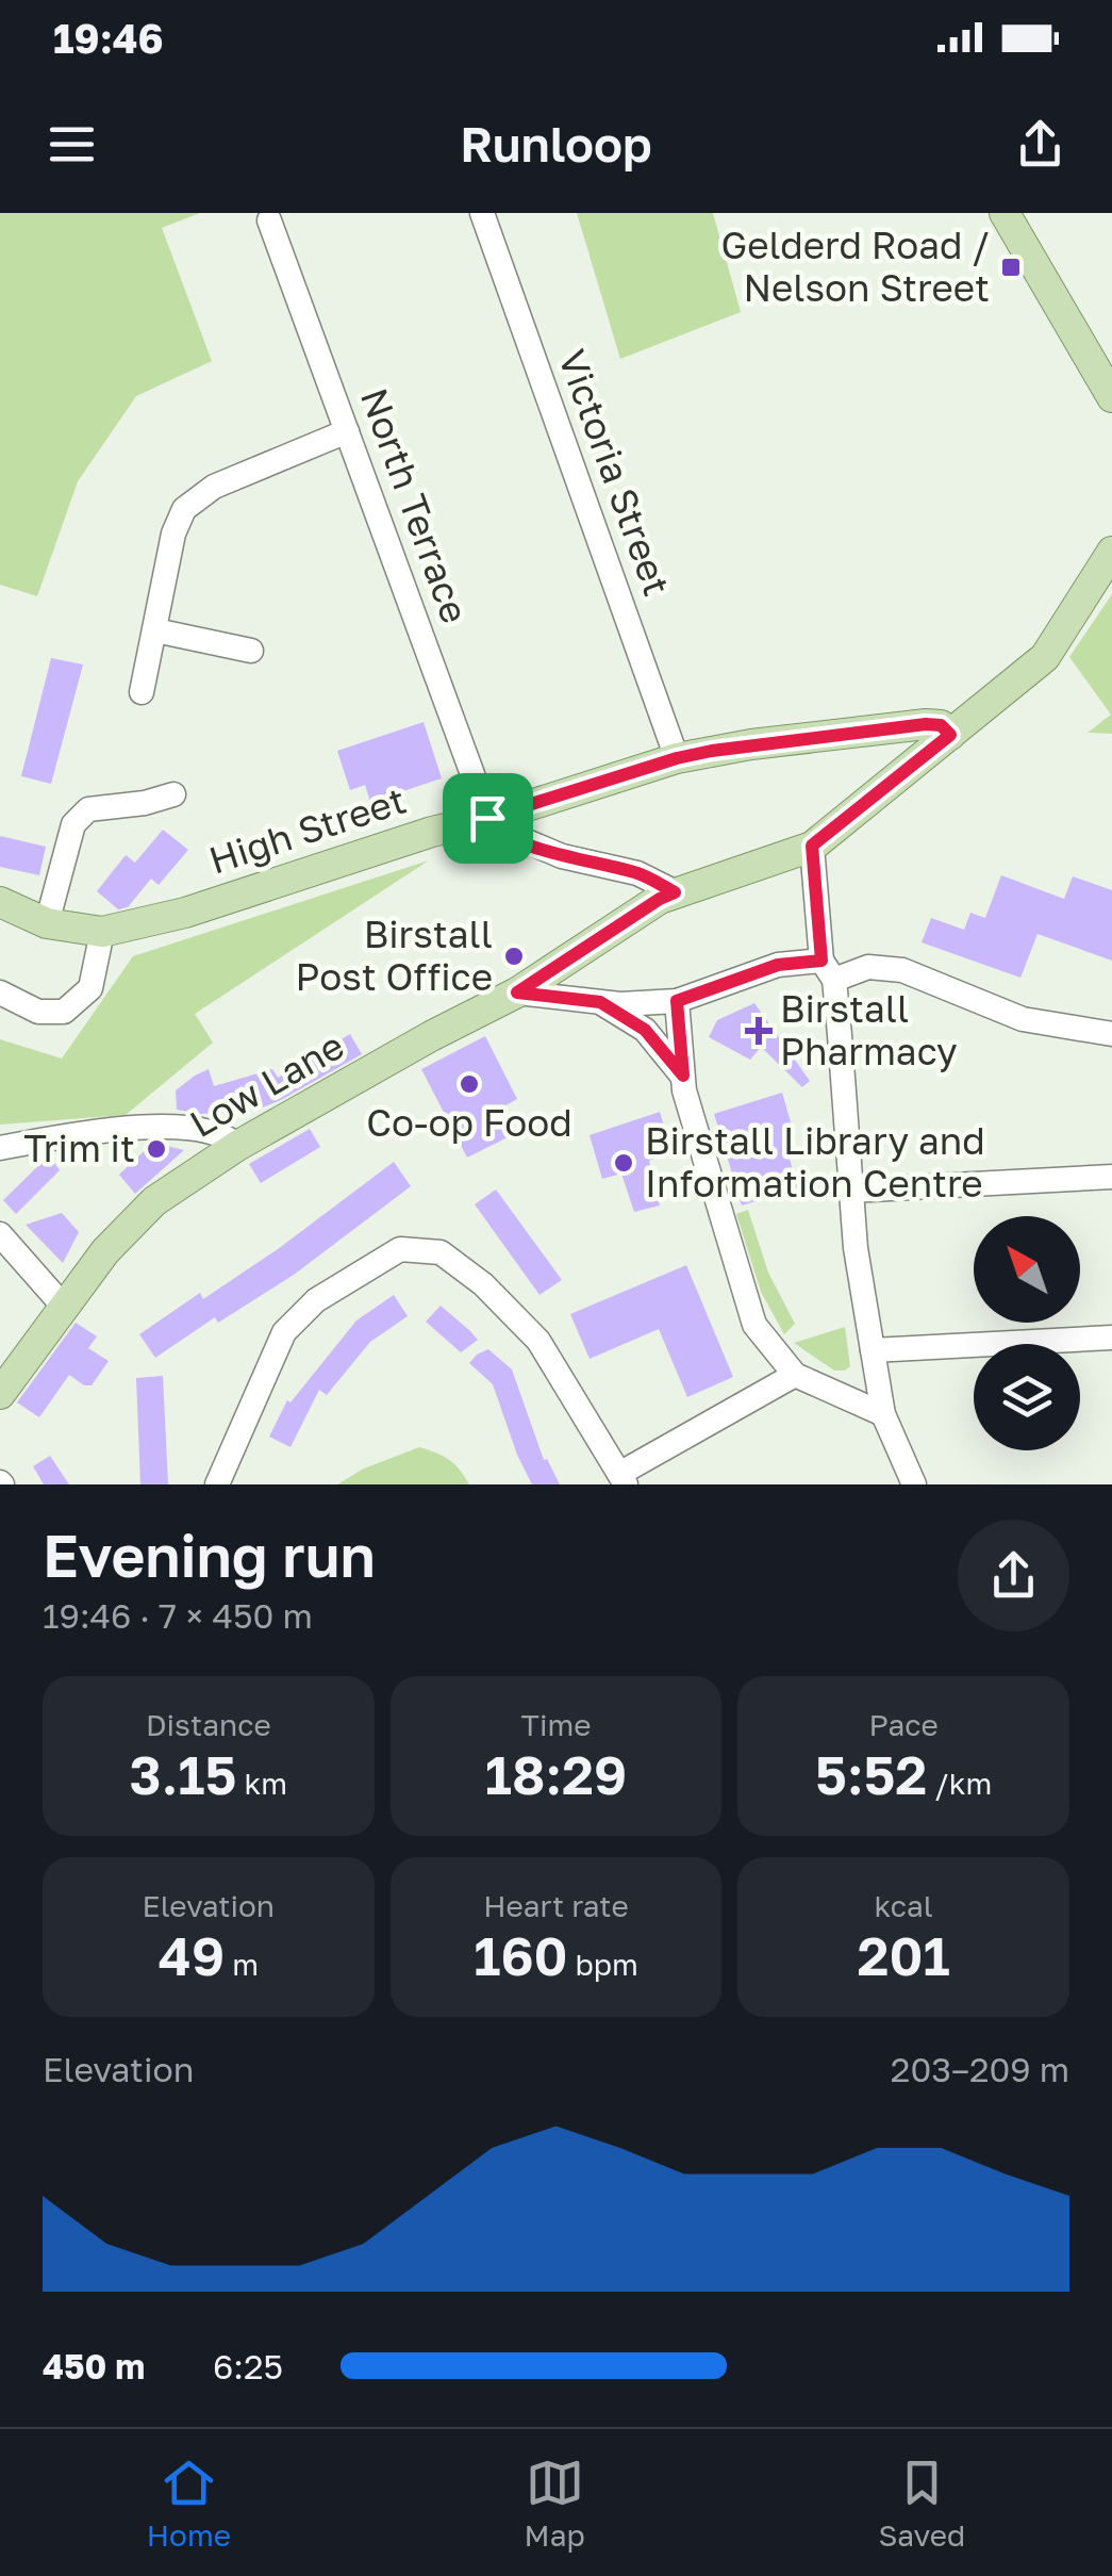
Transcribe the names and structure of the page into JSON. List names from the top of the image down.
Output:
{
  "streets": {
    "main road": ["High Street", "Low Lane"],
    "street": ["Victoria Street", "North Terrace"]
  },
  "crossings": [
    ["Victoria Street", "High Street"],
    ["North Terrace", "High Street"],
    ["High Street", "Low Lane"]
  ],
  "places": {
    "transit": ["Gelderd Road / Nelson Street"],
    "other": [
      "Birstall Post Office",
      "Co-op Food",
      "Trim it",
      "Birstall Library and Information Centre"
    ],
    "health": ["Birstall Pharmacy"]
  },
  "north": "top left",
  "page": {
    "status": "19:46",
    "header": "Runloop",
    "heading": ["Evening run", "19:46 · 7 × 450 m"],
    "stats": [
      ["Distance", "3.15 km"],
      ["Time", "18:29"],
      ["Pace", "5:52 /km"],
      ["Elevation", "49 m"],
      ["Heart rate", "160 bpm"],
      ["kcal", "201"]
    ],
    "chart": ["Elevation", "203–209 m"],
    "list": [
      {
        "name": "450 m",
        "note": "6:25"
      }
    ],
    "tabs": ["Home", "Map", "Saved"]
  }
}
